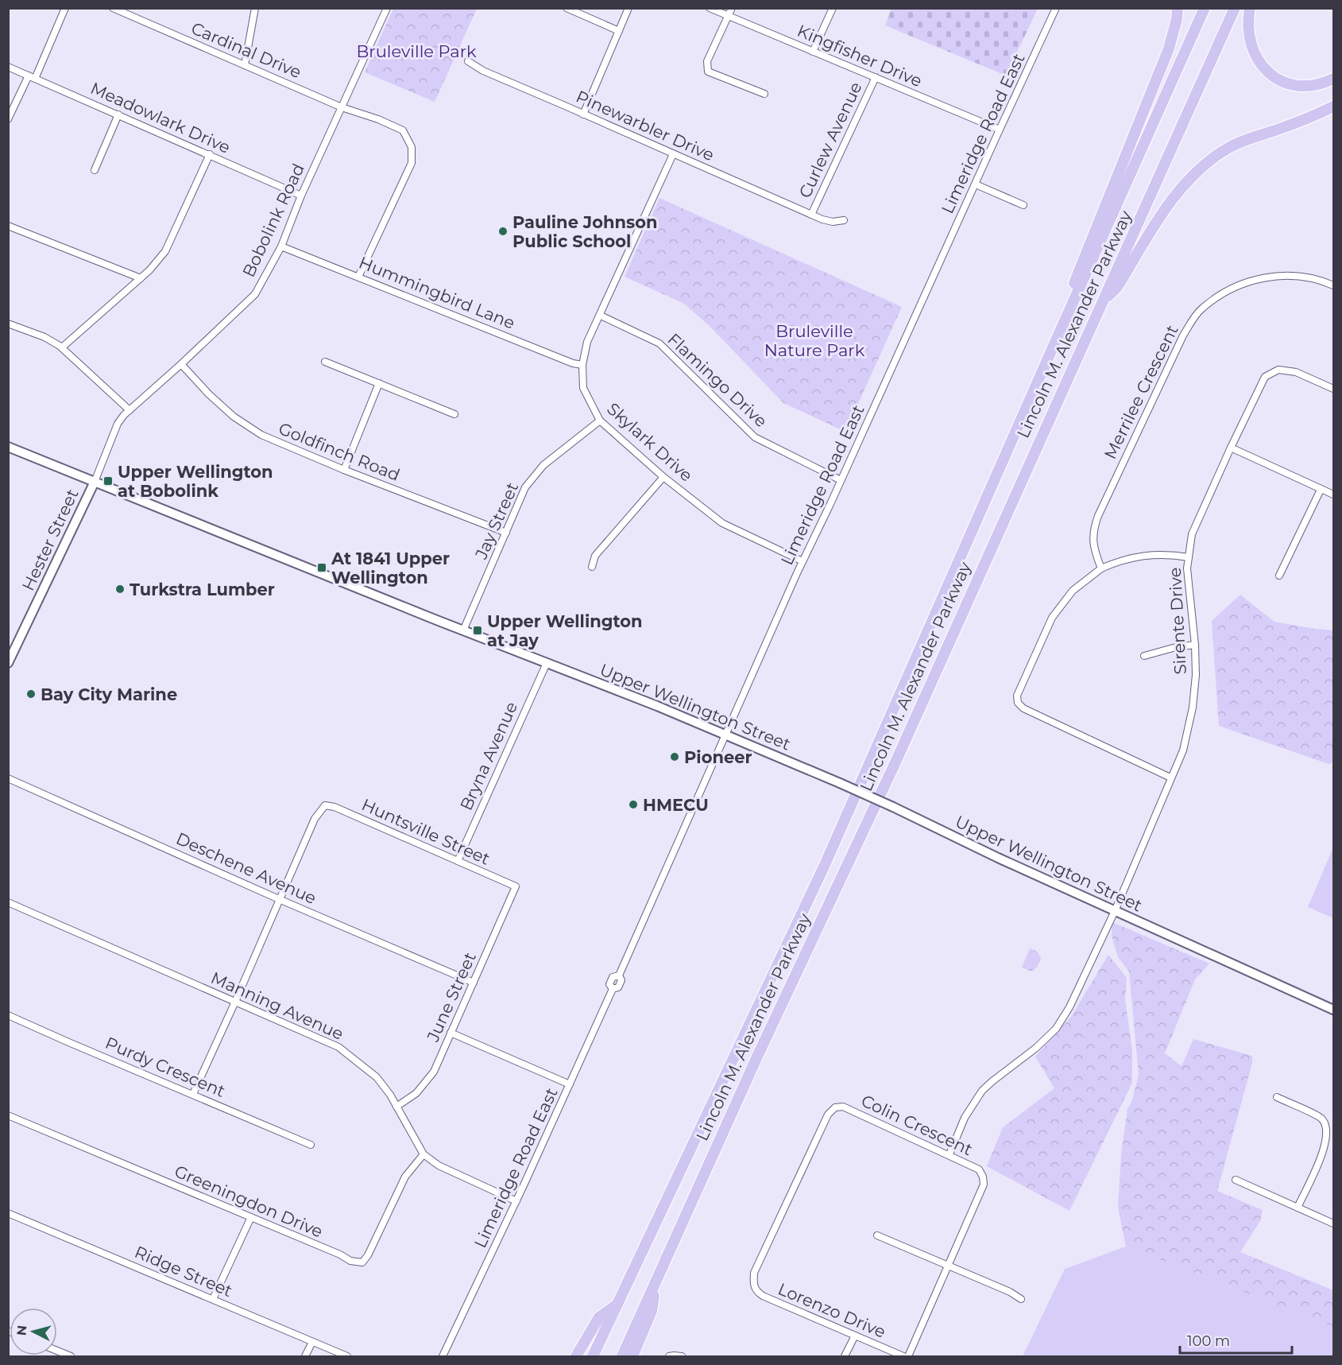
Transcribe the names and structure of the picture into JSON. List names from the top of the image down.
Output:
{
  "streets": {
    "highway": ["Lincoln M. Alexander Parkway"],
    "main road": ["Hester Street", "Upper Wellington Street"],
    "street": [
      "Cardinal Drive",
      "Kingfisher Drive",
      "Meadowlark Drive",
      "Pinewarbler Drive",
      "Limeridge Road East",
      "Curlew Avenue",
      "Bobolink Road",
      "Hummingbird Lane",
      "Flamingo Drive",
      "Merrilee Crescent",
      "Skylark Drive",
      "Goldfinch Road",
      "Jay Street",
      "Sirente Drive",
      "Bryna Avenue",
      "Huntsville Street",
      "Deschene Avenue",
      "June Street",
      "Manning Avenue",
      "Purdy Crescent",
      "Colin Crescent",
      "Greeningdon Drive",
      "Ridge Street",
      "Lorenzo Drive"
    ]
  },
  "crossings": [
    ["Cardinal Drive", "Bobolink Road"],
    ["Cardinal Drive", "Hummingbird Lane"],
    ["Kingfisher Drive", "Limeridge Road East"],
    ["Kingfisher Drive", "Curlew Avenue"],
    ["Meadowlark Drive", "Bobolink Road"],
    ["Pinewarbler Drive", "Curlew Avenue"],
    ["Pinewarbler Drive", "Skylark Drive"],
    ["Limeridge Road East", "Flamingo Drive"],
    ["Limeridge Road East", "Skylark Drive"],
    ["Limeridge Road East", "Upper Wellington Street"],
    ["Limeridge Road East", "Manning Avenue"],
    ["Bobolink Road", "Hummingbird Lane"],
    ["Bobolink Road", "Goldfinch Road"],
    ["Bobolink Road", "Hester Street"],
    ["Bobolink Road", "Upper Wellington Street"],
    ["Hummingbird Lane", "Skylark Drive"],
    ["Flamingo Drive", "Skylark Drive"],
    ["Skylark Drive", "Jay Street"],
    ["Goldfinch Road", "Jay Street"],
    ["Jay Street", "Upper Wellington Street"],
    ["Hester Street", "Upper Wellington Street"],
    ["Sirente Drive", "Upper Wellington Street"],
    ["Sirente Drive", "Colin Crescent"],
    ["Upper Wellington Street", "Bryna Avenue"],
    ["Bryna Avenue", "Huntsville Street"],
    ["Huntsville Street", "Deschene Avenue"],
    ["Huntsville Street", "June Street"],
    ["Deschene Avenue", "June Street"],
    ["June Street", "Manning Avenue"],
    ["Manning Avenue", "Greeningdon Drive"],
    ["Colin Crescent", "Lorenzo Drive"]
  ],
  "parks": ["Bruleville Park", "Bruleville Nature Park"],
  "places": {
    "other": [
      "Pauline Johnson Public School",
      "Turkstra Lumber",
      "Bay City Marine",
      "Pioneer",
      "HMECU"
    ],
    "transit": ["Upper Wellington at Bobolink", "At 1841 Upper Wellington", "Upper Wellington at Jay"]
  },
  "scale_bar": "100 m",
  "north": "left"
}
